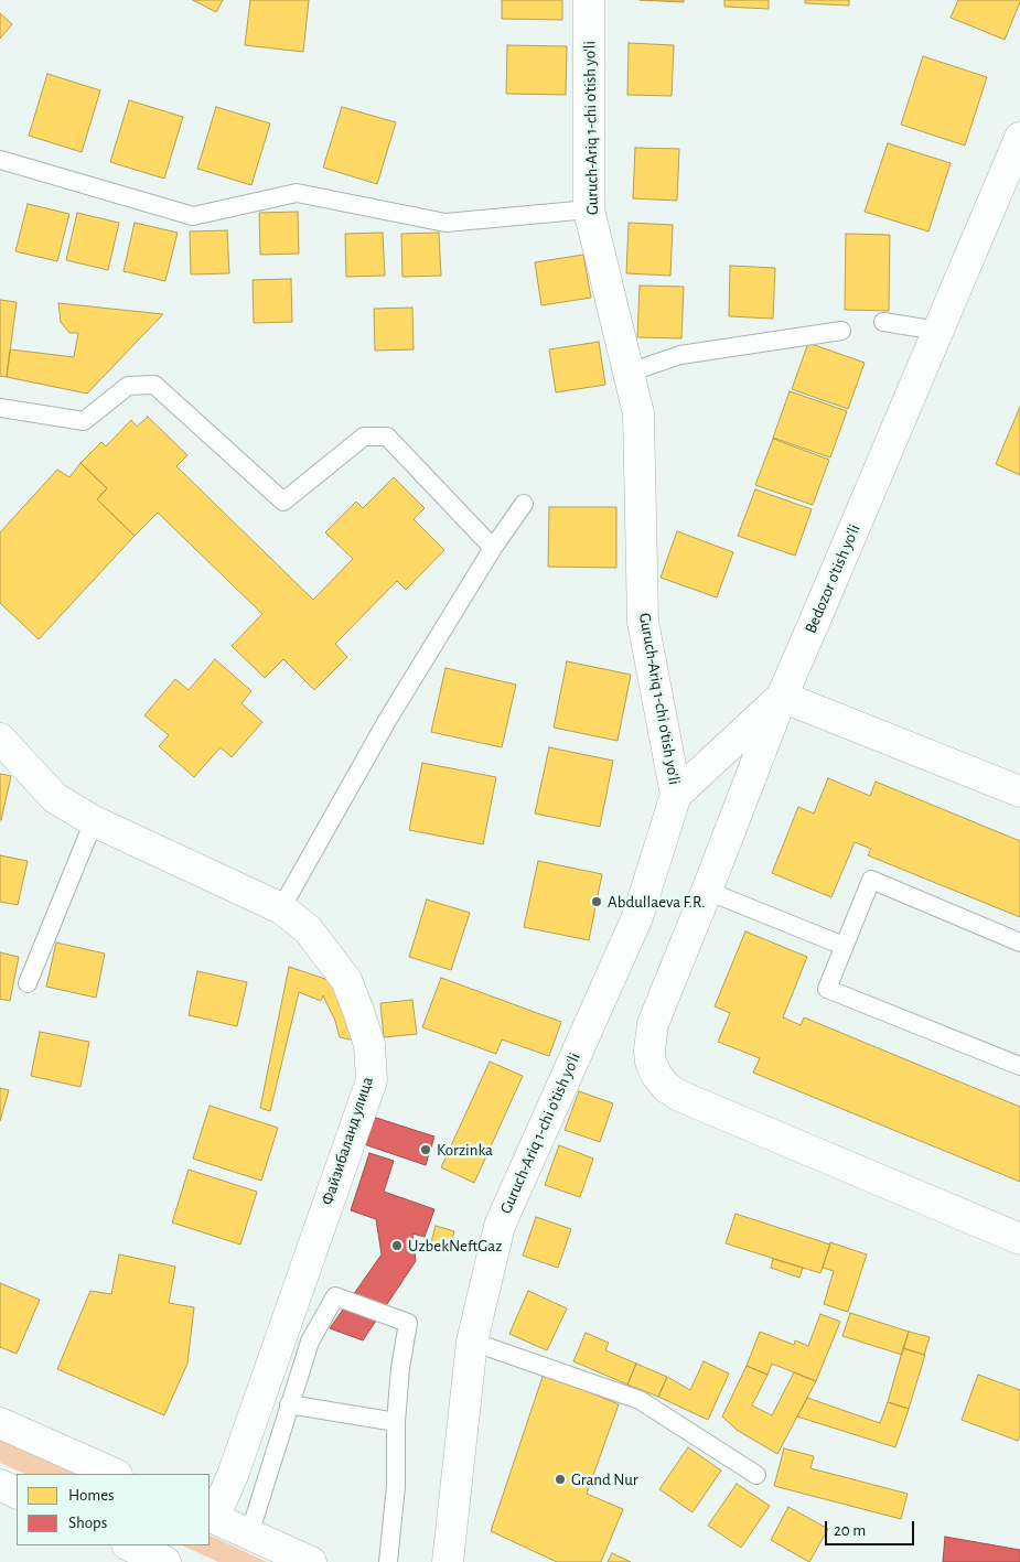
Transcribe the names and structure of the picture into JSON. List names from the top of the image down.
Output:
{
  "streets": {
    "main road": ["Guruch-Ariq 1-chi o'tish yo'li", "Bedozor o'tish yo'li", "Файзибаланд улица"]
  },
  "places": [
    "Abdullaeva F.R.",
    "Korzinka",
    "UzbekNeftGaz",
    "Grand Nur"
  ],
  "legend": ["Homes", "Shops"],
  "scale_bar": "20 m"
}
